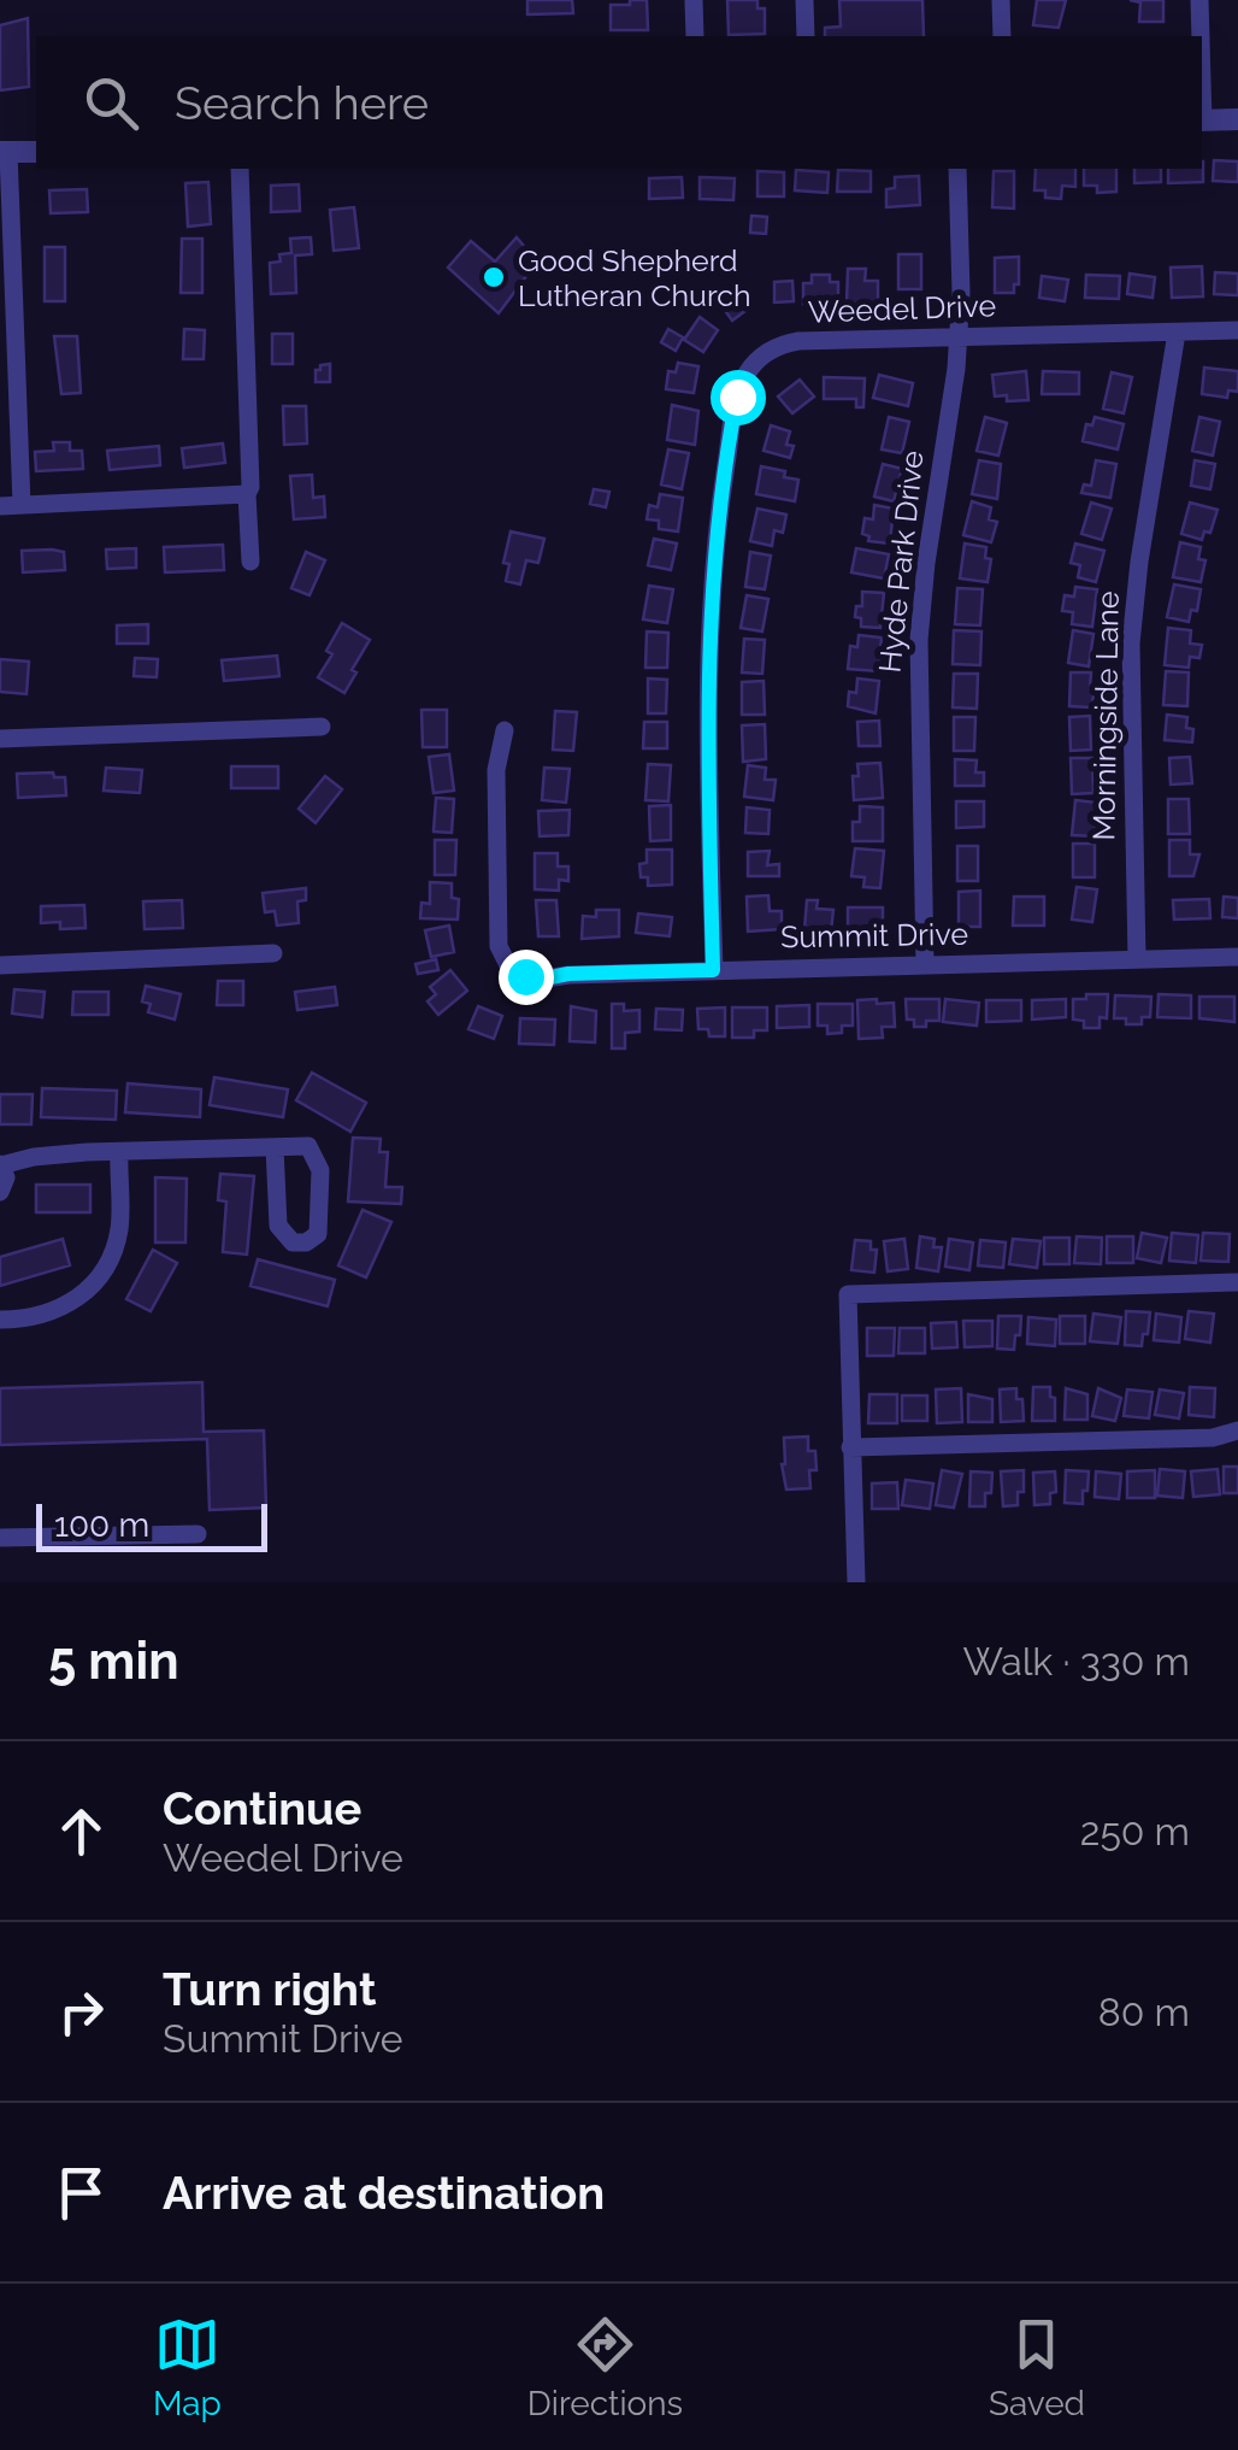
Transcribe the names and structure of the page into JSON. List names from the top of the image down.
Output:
{
  "streets": {
    "street": [
      "Weedel Drive",
      "Hyde Park Drive",
      "Morningside Lane",
      "Summit Drive"
    ]
  },
  "crossings": [
    ["Weedel Drive", "Hyde Park Drive"],
    ["Weedel Drive", "Morningside Lane"],
    ["Weedel Drive", "Summit Drive"],
    ["Hyde Park Drive", "Summit Drive"],
    ["Morningside Lane", "Summit Drive"]
  ],
  "places": ["Good Shepherd Lutheran Church"],
  "scale_bar": "100 m",
  "page": {
    "search": "Search here",
    "scale": "100 m",
    "heading": ["5 min", "Walk · 330 m"],
    "list": [
      ["Continue", "Weedel Drive", "250 m"],
      ["Turn right", "Summit Drive", "80 m"],
      "Arrive at destination"
    ],
    "nav": ["Map", "Directions", "Saved"]
  }
}
